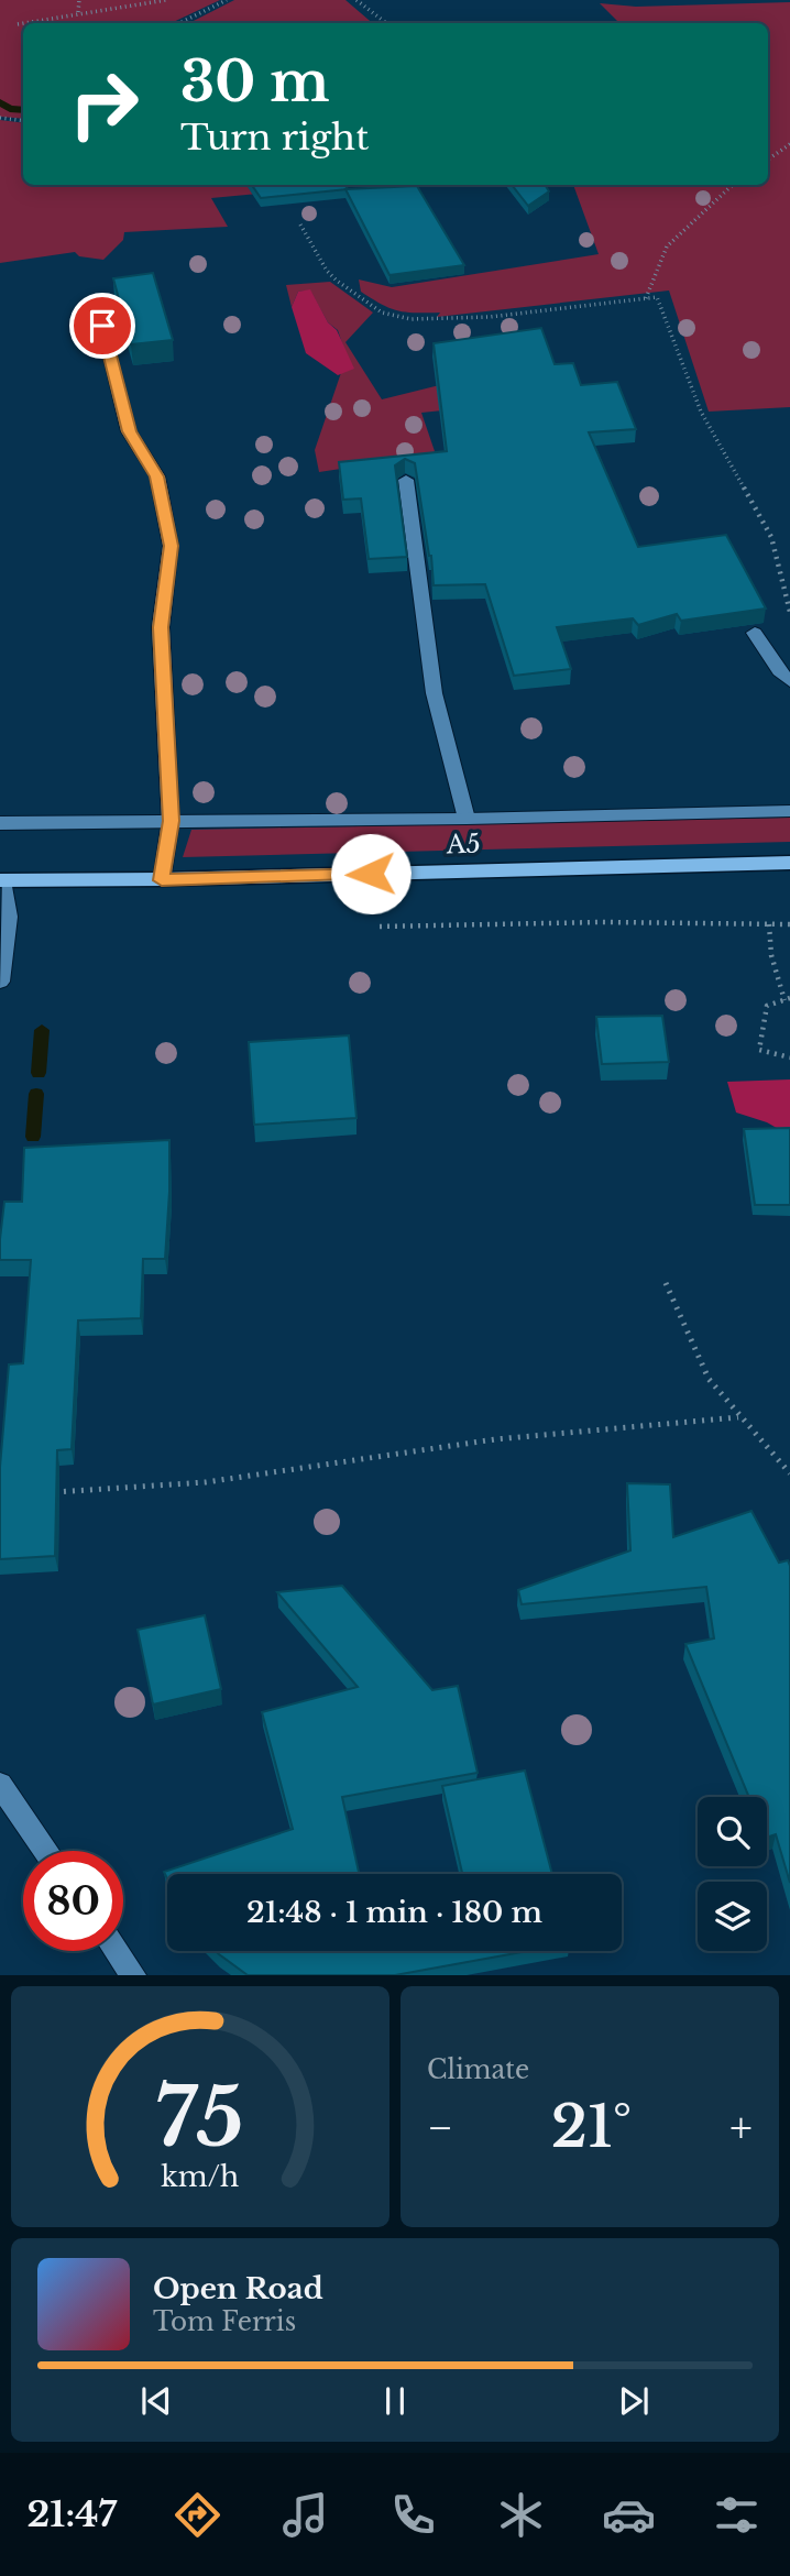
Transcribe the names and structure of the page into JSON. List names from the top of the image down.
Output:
{
  "streets": {
    "highway": ["A5"]
  },
  "page": {
    "turn": ["30 m", "Turn right"],
    "limit": "80",
    "trip": "21:48 · 1 min · 180 m",
    "tile": "Climate",
    "heat": ["−", "21°", "+"],
    "song": ["Open Road", "Tom Ferris"],
    "tabs": "21:47",
    "gauge": ["75", "km/h"]
  }
}
